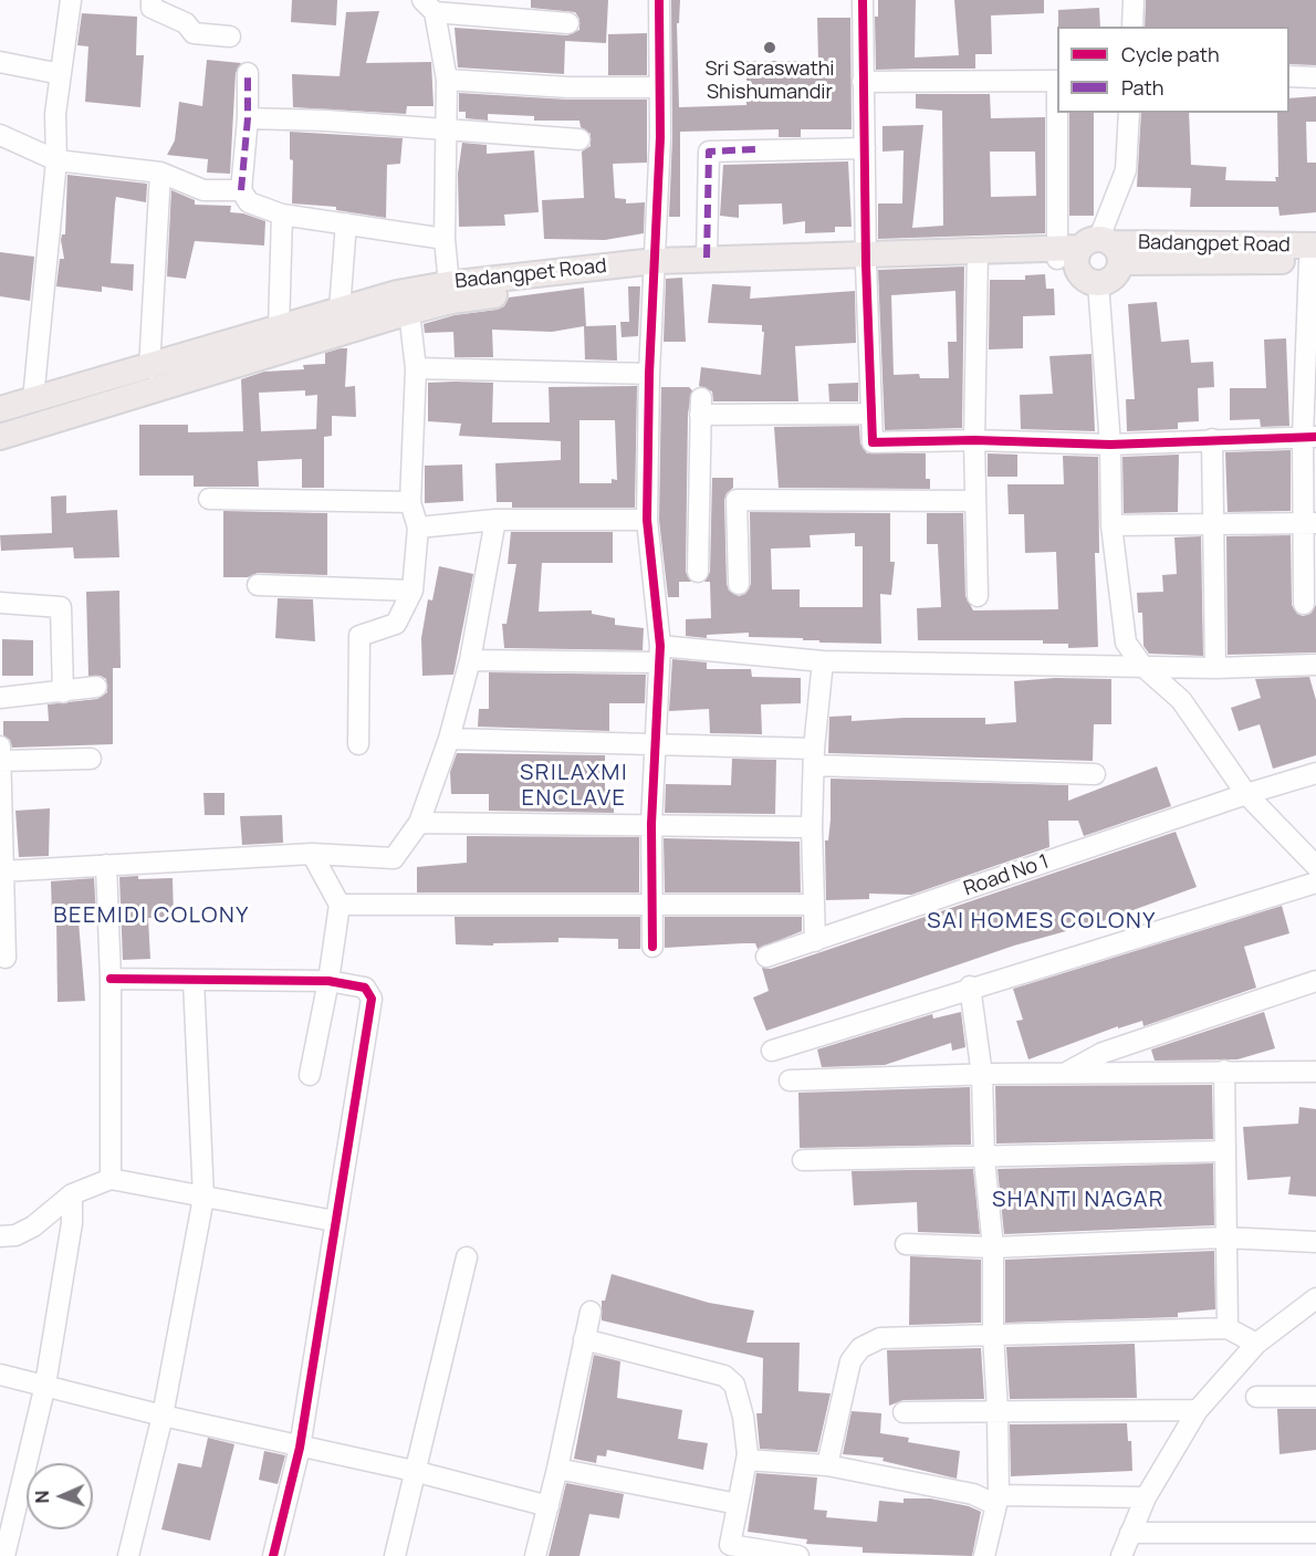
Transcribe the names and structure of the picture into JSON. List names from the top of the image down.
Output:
{
  "streets": {
    "main road": ["Badangpet Road"],
    "street": ["Road No 1"]
  },
  "districts": [
    "SRILAXMI ENCLAVE",
    "BEEMIDI COLONY",
    "SAI HOMES COLONY",
    "SHANTI NAGAR"
  ],
  "places": ["Sri Saraswathi Shishumandir"],
  "legend": ["Cycle path", "Path"],
  "north": "left"
}
